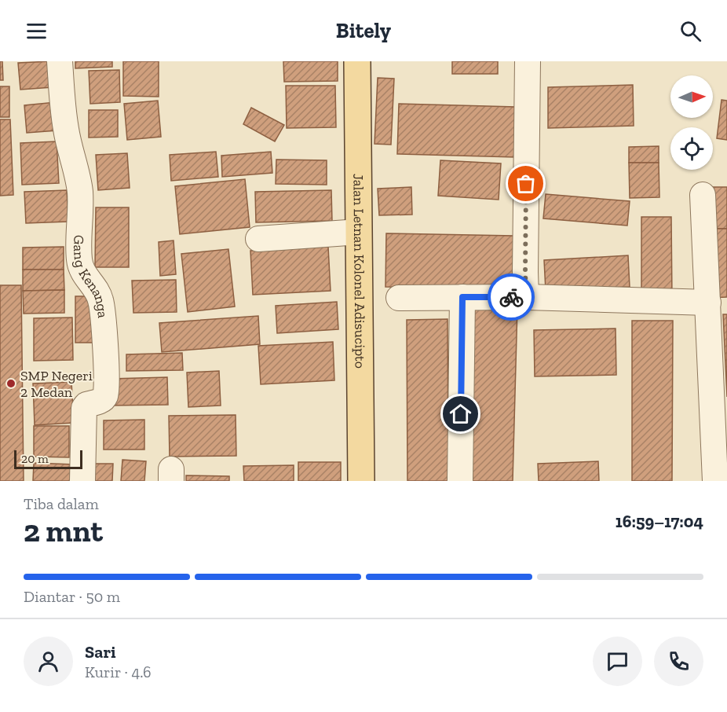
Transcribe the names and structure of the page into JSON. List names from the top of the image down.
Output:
{
  "streets": {
    "main road": ["Jalan Letnan Kolonel Adisucipto"],
    "street": ["Gang Kenanga"]
  },
  "places": ["SMP Negeri 2 Medan"],
  "scale_bar": "20 m",
  "north": "right",
  "page": {
    "header": "Bitely",
    "scale": "20 m",
    "heading": ["2 mnt", "Tiba dalam", "16:59–17:04"],
    "panel": ["Sari", "Kurir · 4.6"],
    "bar": "Diantar · 50 m"
  }
}
